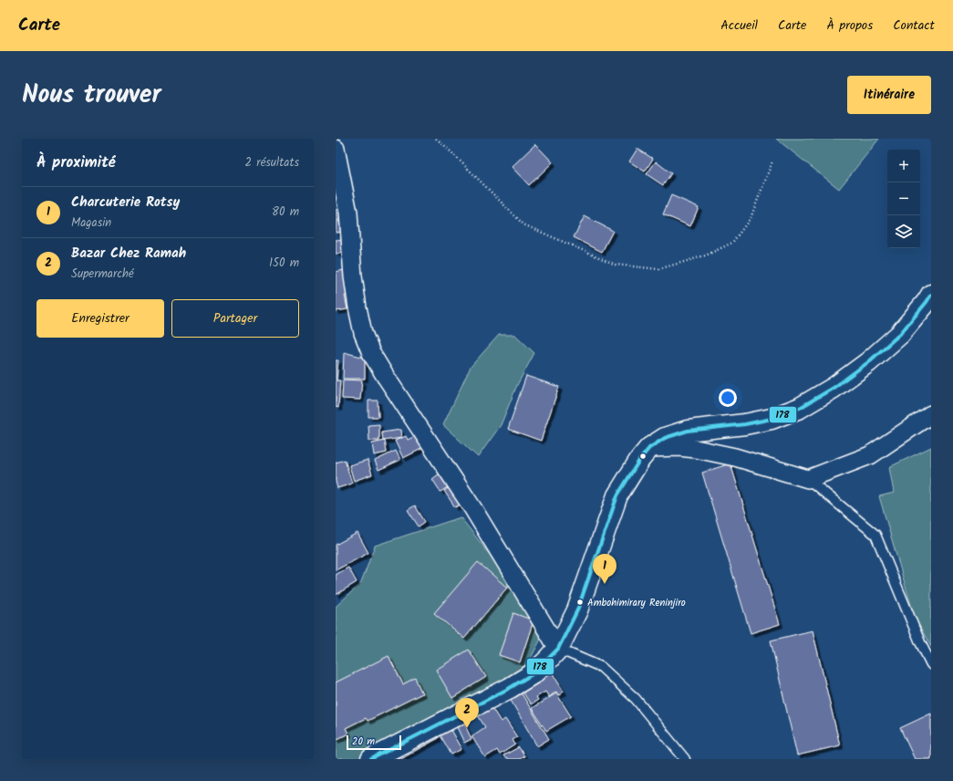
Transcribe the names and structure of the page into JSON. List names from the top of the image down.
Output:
{
  "places": ["Ambohimirary Reninjiro"],
  "lines": ["transit line 178"],
  "scale_bar": "20 m",
  "page": {
    "header": "Carte",
    "nav": [
      "Accueil",
      "Carte",
      "À propos",
      "Contact"
    ],
    "title": "Nous trouver",
    "buttons": [
      "Itinéraire",
      ["Enregistrer", "Partager"]
    ],
    "heading": ["À proximité", "2 résultats"],
    "map_buttons": ["+", "−"],
    "list": [
      {
        "mark": "1",
        "name": "Charcuterie Rotsy",
        "note": "Magasin",
        "value": "80 m"
      },
      {
        "mark": "2",
        "name": "Bazar Chez Ramah",
        "note": "Supermarché",
        "value": "150 m"
      }
    ],
    "pins": ["1", "2"],
    "scale": "20 m"
  }
}
